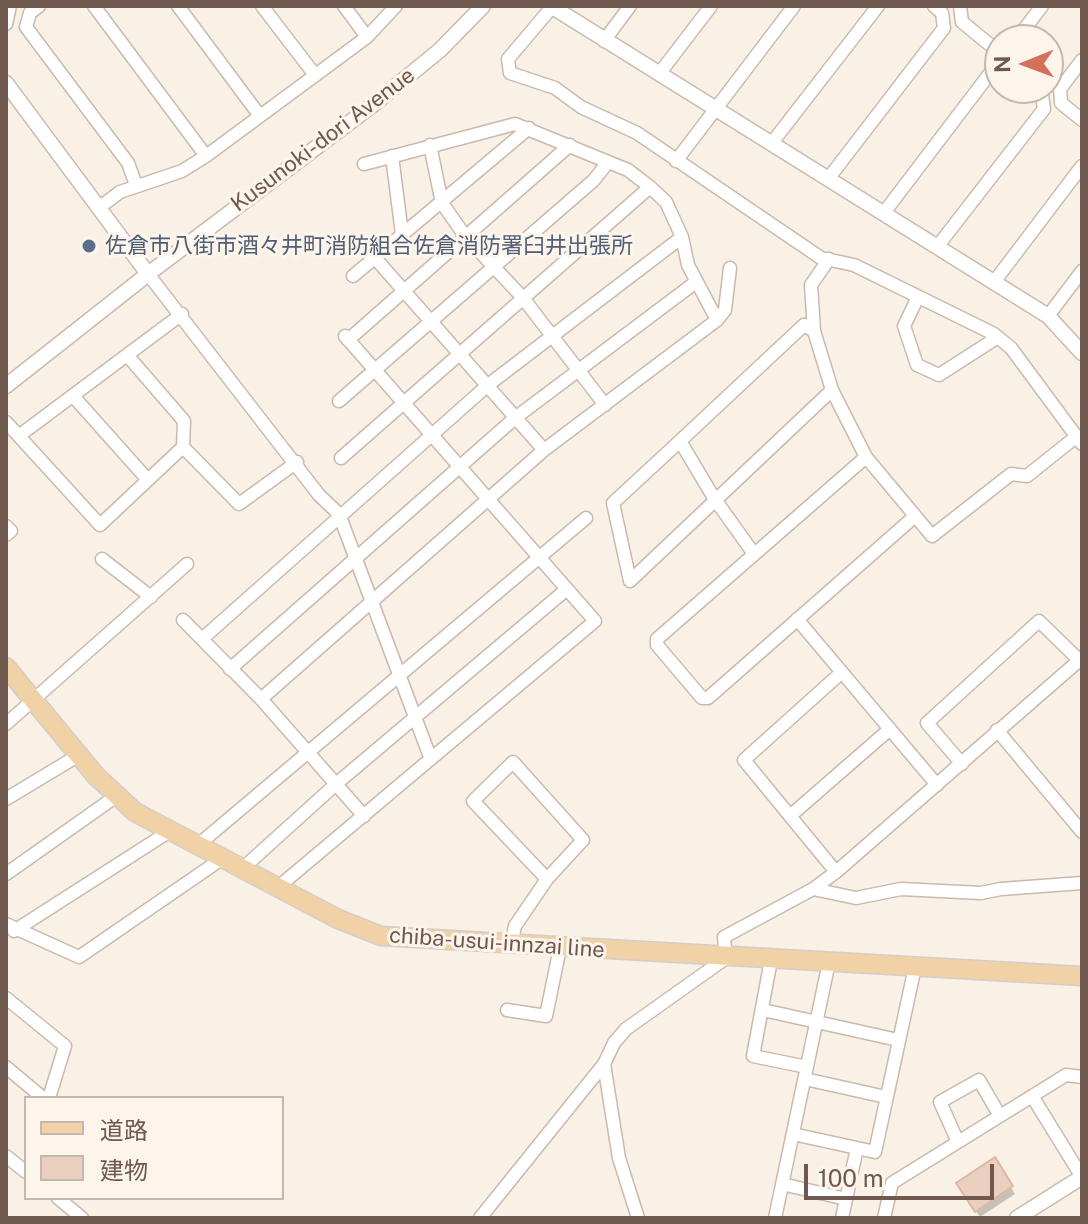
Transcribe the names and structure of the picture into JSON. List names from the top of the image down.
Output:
{
  "streets": {
    "main road": ["chiba-usui-innzai line"],
    "street": ["Kusunoki-dori Avenue"]
  },
  "places": ["佐倉市八街市酒々井町消防組合佐倉消防署臼井出張所"],
  "legend": ["道路", "建物"],
  "scale_bar": "100 m",
  "north": "left"
}
